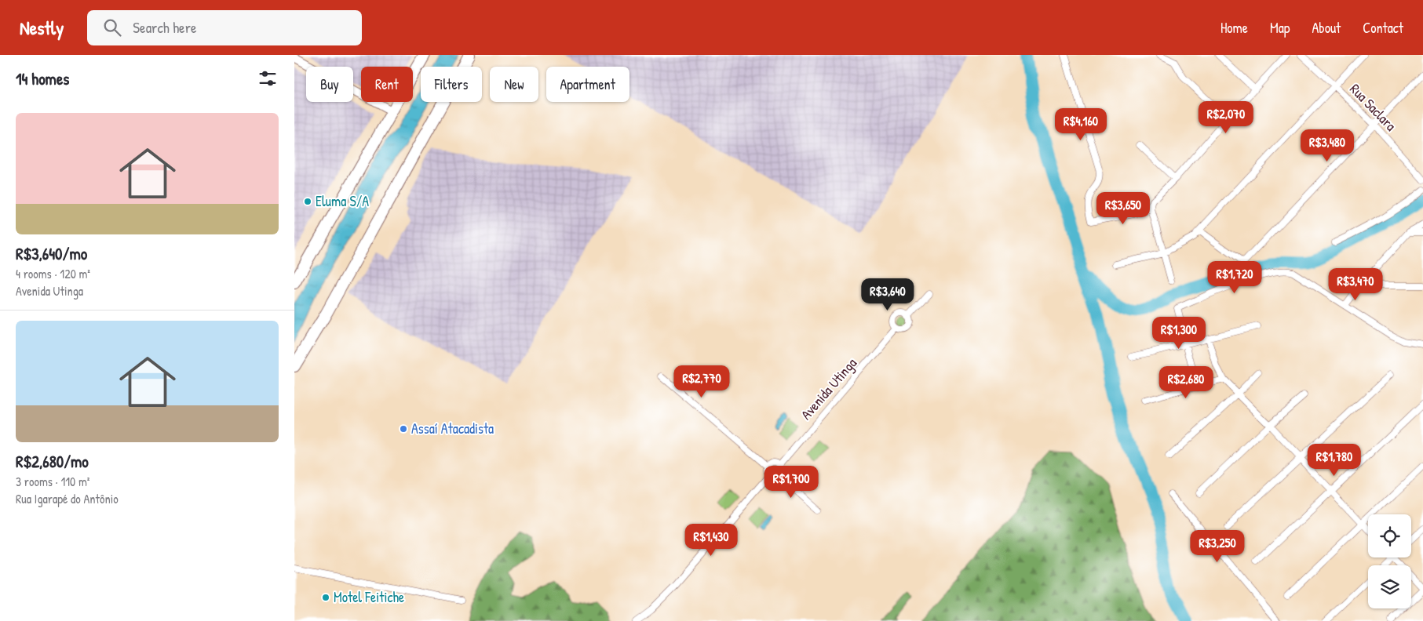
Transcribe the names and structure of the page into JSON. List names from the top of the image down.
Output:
{
  "streets": {
    "street": ["Rua Saclara", "Avenida Utinga"]
  },
  "places": ["Eluma S/A", "Assaí Atacadista", "Motel Feitiche"],
  "page": {
    "header": "Nestly",
    "search": "Search here",
    "nav": [
      "Home",
      "Map",
      "About",
      "Contact"
    ],
    "heading": "14 homes",
    "chip": [
      "Buy",
      "Rent",
      "Filters",
      "New",
      "Apartment"
    ],
    "price": [
      "R$2,070",
      "R$4,160",
      "R$3,480",
      "R$3,650",
      "R$1,720",
      "R$3,470",
      "R$3,640",
      "R$1,300",
      "R$2,770",
      "R$2,680",
      "R$1,780",
      "R$1,700",
      "R$1,430",
      "R$3,250"
    ],
    "list": [
      {
        "name": "R$3,640/mo",
        "note": "4 rooms · 120 m² · Avenida Utinga"
      },
      {
        "name": "R$2,680/mo",
        "note": "3 rooms · 110 m² · Rua Igarapé do Antônio"
      }
    ]
  }
}
